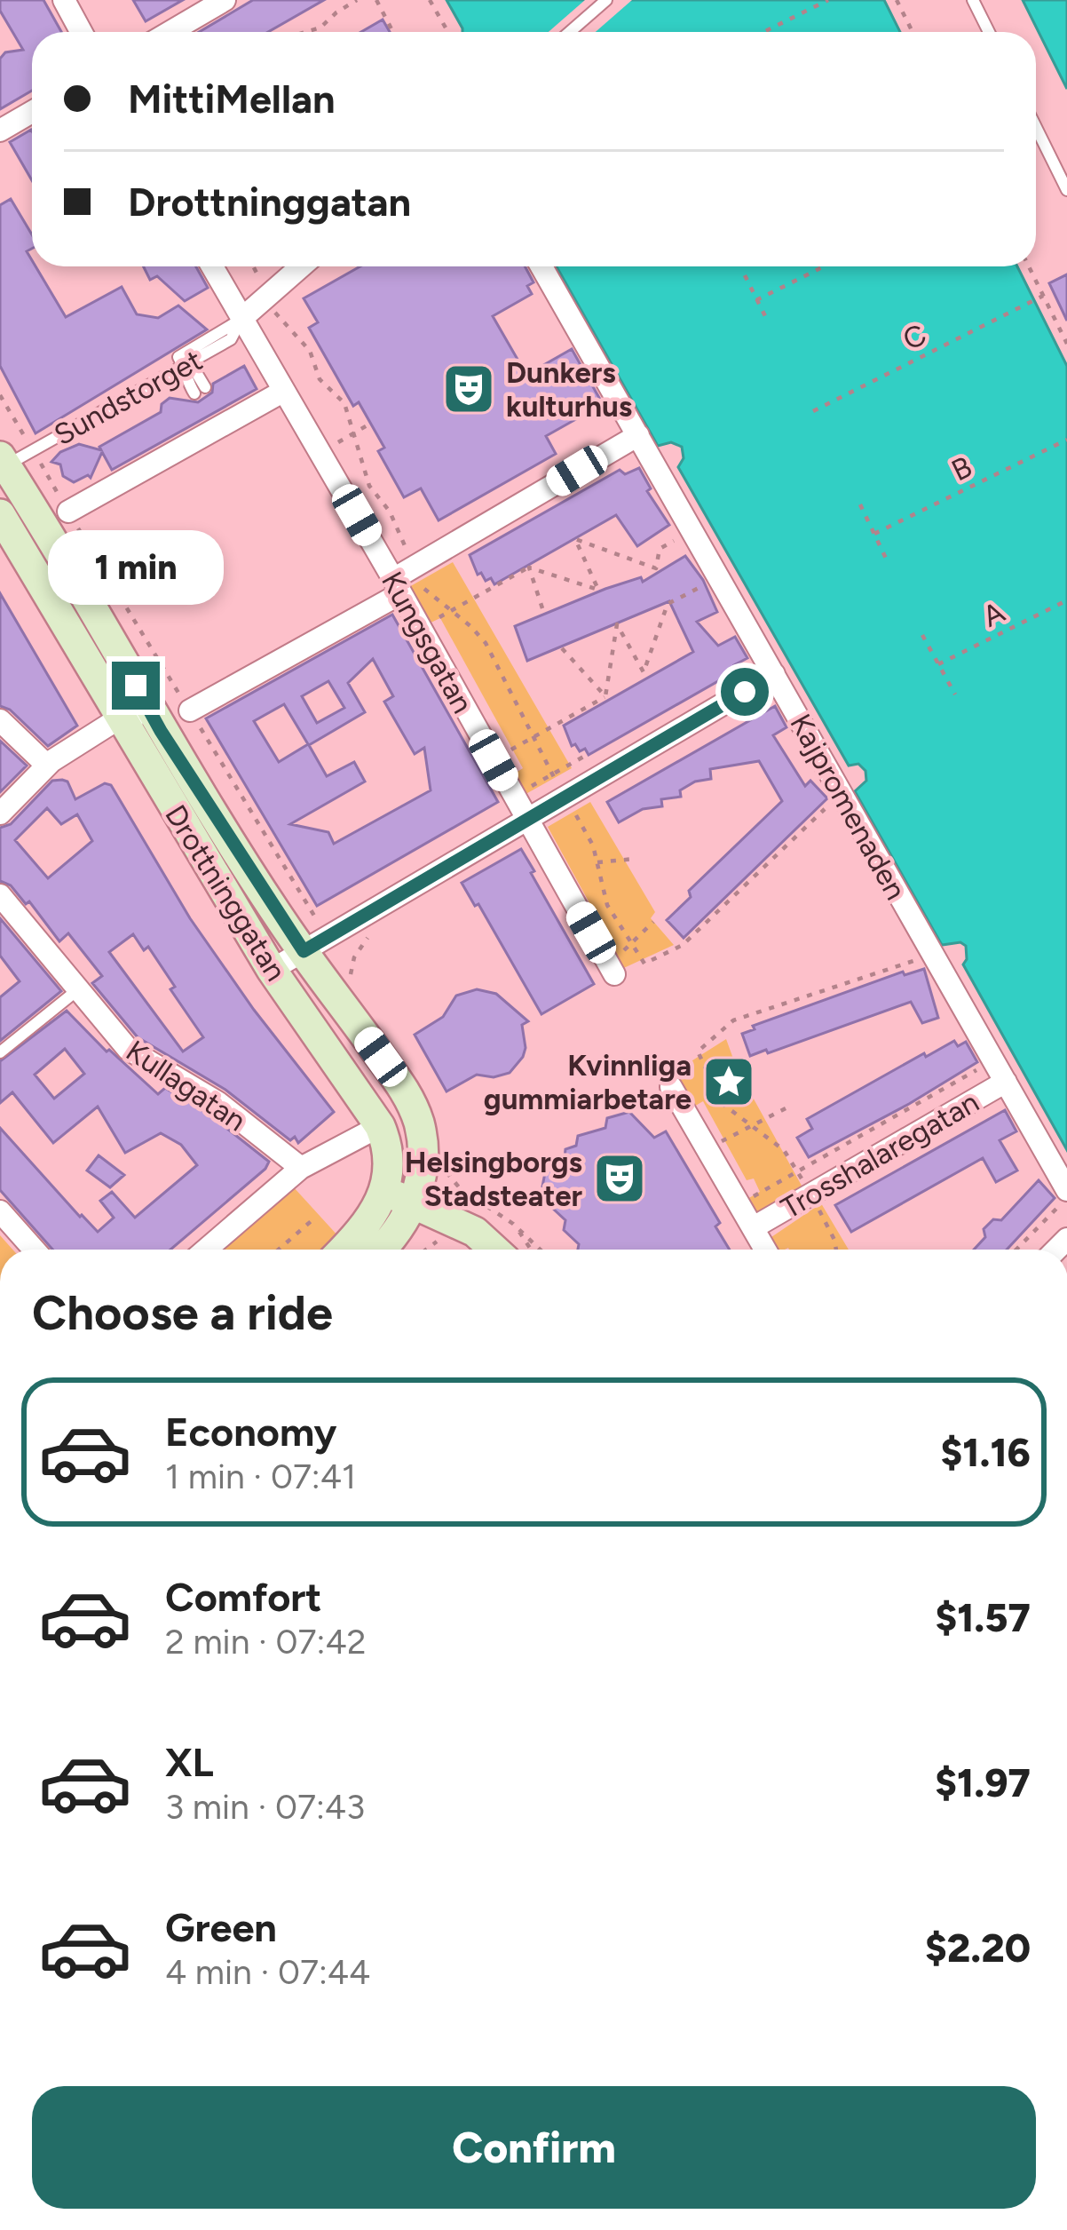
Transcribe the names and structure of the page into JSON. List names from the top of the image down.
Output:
{
  "streets": {
    "main road": ["Drottninggatan"],
    "street": [
      "Kungsgatan",
      "Kajpromenaden",
      "Kullagatan",
      "Trosshalaregatan"
    ],
    "lane": ["Sundstorget"],
    "path": ["C", "B", "A"]
  },
  "crossings": [
    ["Sundstorget", "Kungsgatan"],
    ["Sundstorget", "Drottninggatan"],
    ["Kajpromenaden", "Trosshalaregatan"]
  ],
  "places": {
    "theatre": ["Dunkers kulturhus", "Helsingborgs Stadsteater"],
    "place": ["Kvinnliga gummiarbetare"]
  },
  "page": {
    "banner": ["MittiMellan", "Drottninggatan"],
    "bubble": "1 min",
    "heading": "Choose a ride",
    "list": [
      {
        "name": "Economy",
        "note": "1 min · 07:41",
        "value": "$1.16"
      },
      {
        "name": "Comfort",
        "note": "2 min · 07:42",
        "value": "$1.57"
      },
      {
        "name": "XL",
        "note": "3 min · 07:43",
        "value": "$1.97"
      },
      {
        "name": "Green",
        "note": "4 min · 07:44",
        "value": "$2.20"
      }
    ],
    "buttons": "Confirm"
  }
}
